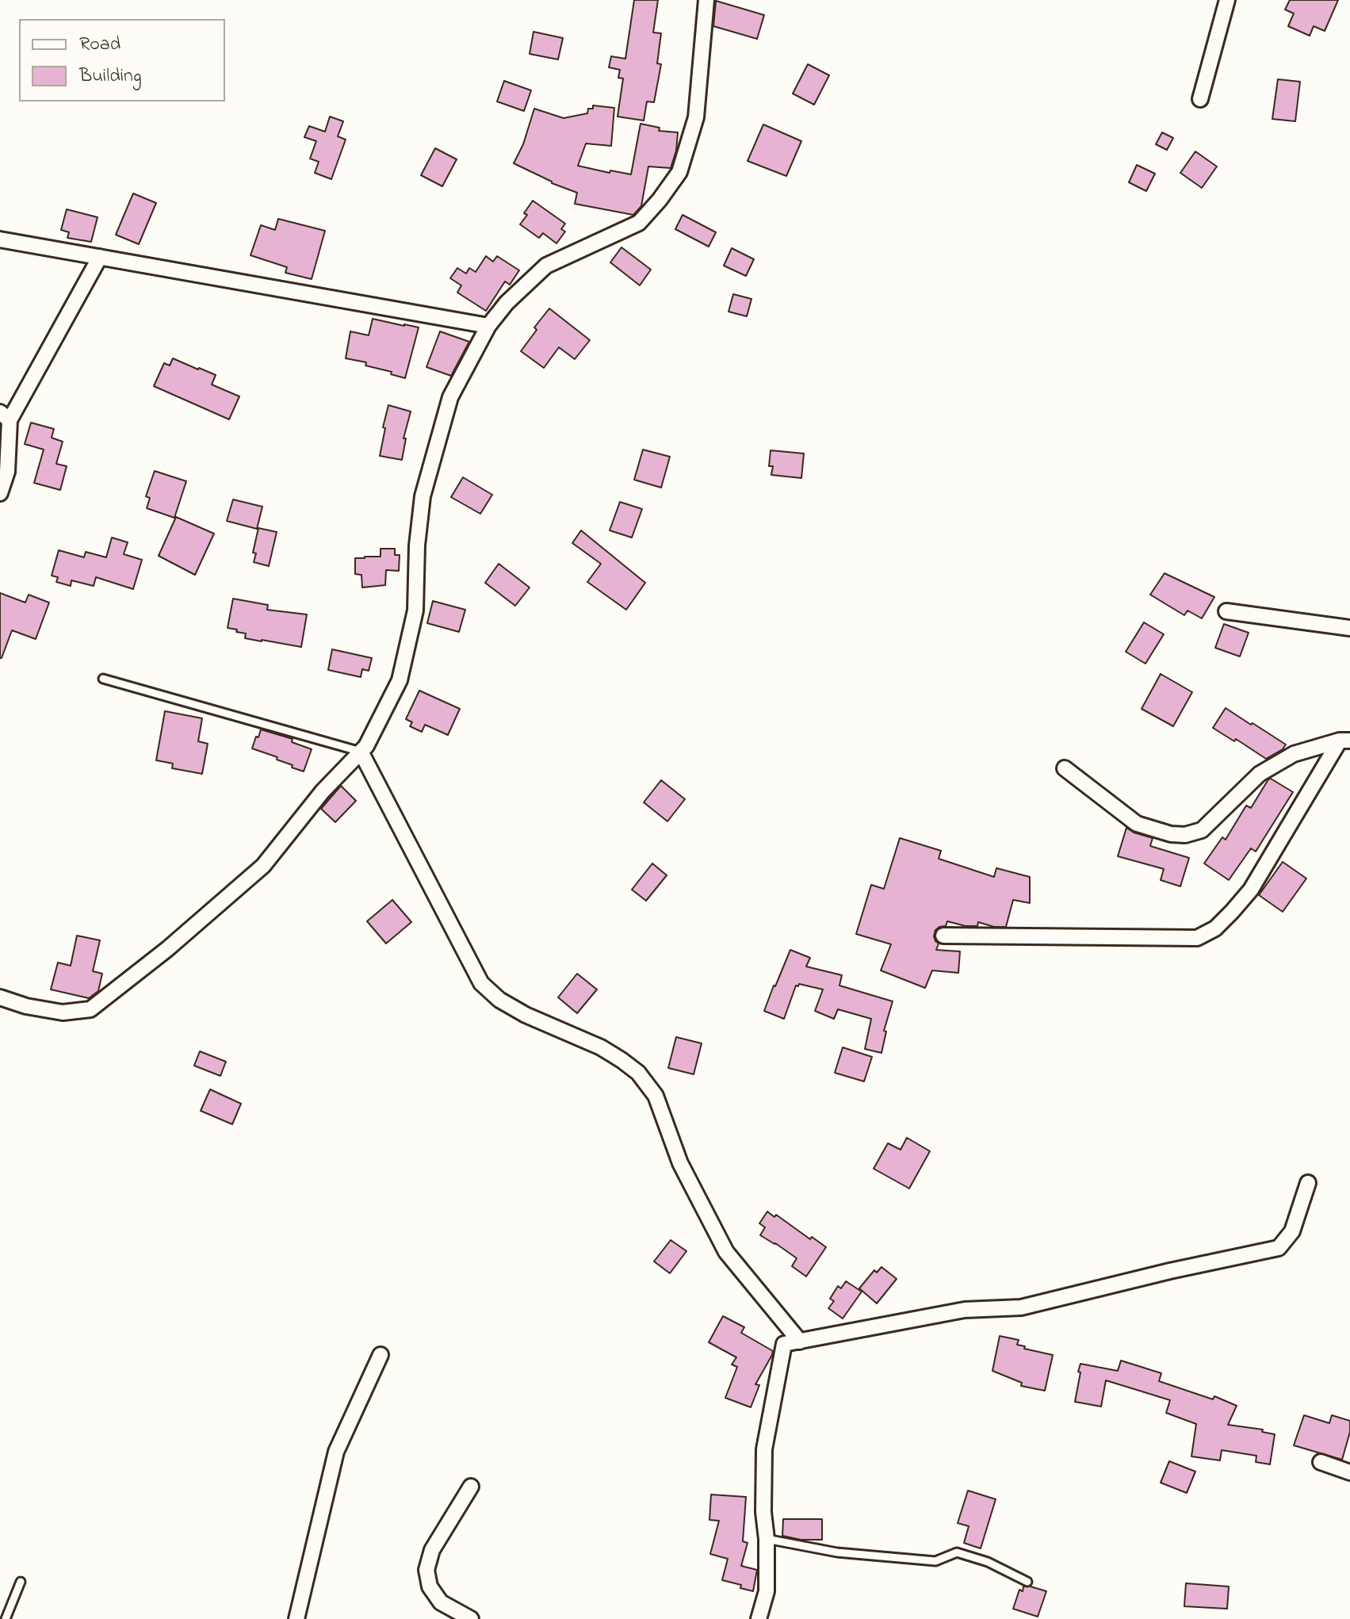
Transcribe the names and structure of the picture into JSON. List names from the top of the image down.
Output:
{
  "legend": ["Road", "Building"]
}
